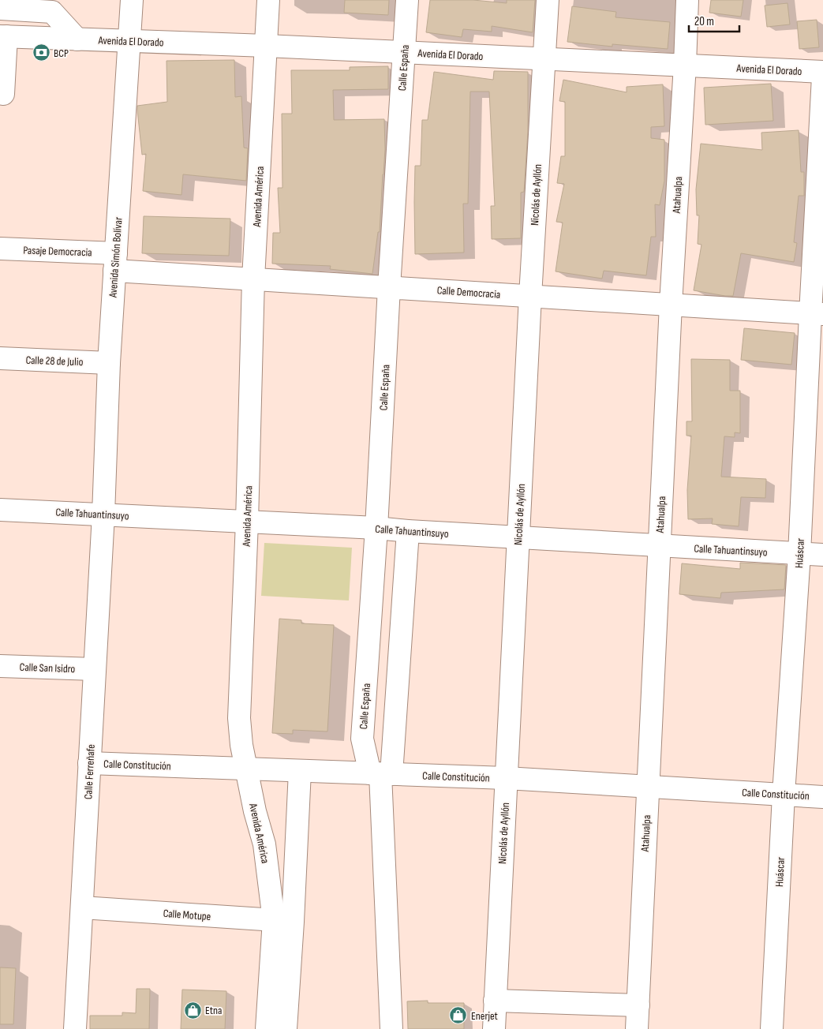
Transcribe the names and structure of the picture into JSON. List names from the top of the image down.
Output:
{
  "streets": {
    "street": [
      "Avenida El Dorado",
      "Calle España",
      "Nicolás de Ayllón",
      "Atahualpa",
      "Avenida América",
      "Pasaje Democracia",
      "Avenida Simón Bolívar",
      "Calle Democracia",
      "Calle 28 de Julio",
      "Calle Tahuantinsuyo",
      "Huáscar",
      "Calle San Isidro",
      "Calle Constitución",
      "Calle Ferreñafe",
      "Calle Motupe"
    ]
  },
  "crossings": [
    ["Avenida El Dorado", "Calle España"],
    ["Avenida El Dorado", "Nicolás de Ayllón"],
    ["Avenida El Dorado", "Atahualpa"],
    ["Avenida El Dorado", "Avenida América"],
    ["Avenida El Dorado", "Avenida Simón Bolívar"],
    ["Calle España", "Calle Democracia"],
    ["Calle España", "Calle Tahuantinsuyo"],
    ["Calle España", "Calle Constitución"],
    ["Nicolás de Ayllón", "Calle Democracia"],
    ["Nicolás de Ayllón", "Calle Tahuantinsuyo"],
    ["Nicolás de Ayllón", "Calle Constitución"],
    ["Atahualpa", "Calle Democracia"],
    ["Atahualpa", "Calle Tahuantinsuyo"],
    ["Atahualpa", "Calle Constitución"],
    ["Avenida América", "Calle Democracia"],
    ["Avenida América", "Calle Tahuantinsuyo"],
    ["Avenida América", "Calle Constitución"],
    ["Avenida América", "Calle Motupe"],
    ["Pasaje Democracia", "Avenida Simón Bolívar"],
    ["Pasaje Democracia", "Calle Democracia"],
    ["Avenida Simón Bolívar", "Calle Democracia"],
    ["Avenida Simón Bolívar", "Calle 28 de Julio"],
    ["Avenida Simón Bolívar", "Calle Tahuantinsuyo"],
    ["Avenida Simón Bolívar", "Calle Ferreñafe"],
    ["Calle Democracia", "Huáscar"],
    ["Calle Tahuantinsuyo", "Huáscar"],
    ["Calle Tahuantinsuyo", "Calle Ferreñafe"],
    ["Huáscar", "Calle Constitución"],
    ["Calle San Isidro", "Calle Ferreñafe"],
    ["Calle Constitución", "Calle Ferreñafe"],
    ["Calle Ferreñafe", "Calle Motupe"]
  ],
  "places": {
    "bank": ["BCP"],
    "shop": ["Etna", "Enerjet"]
  },
  "scale_bar": "20 m"
}
